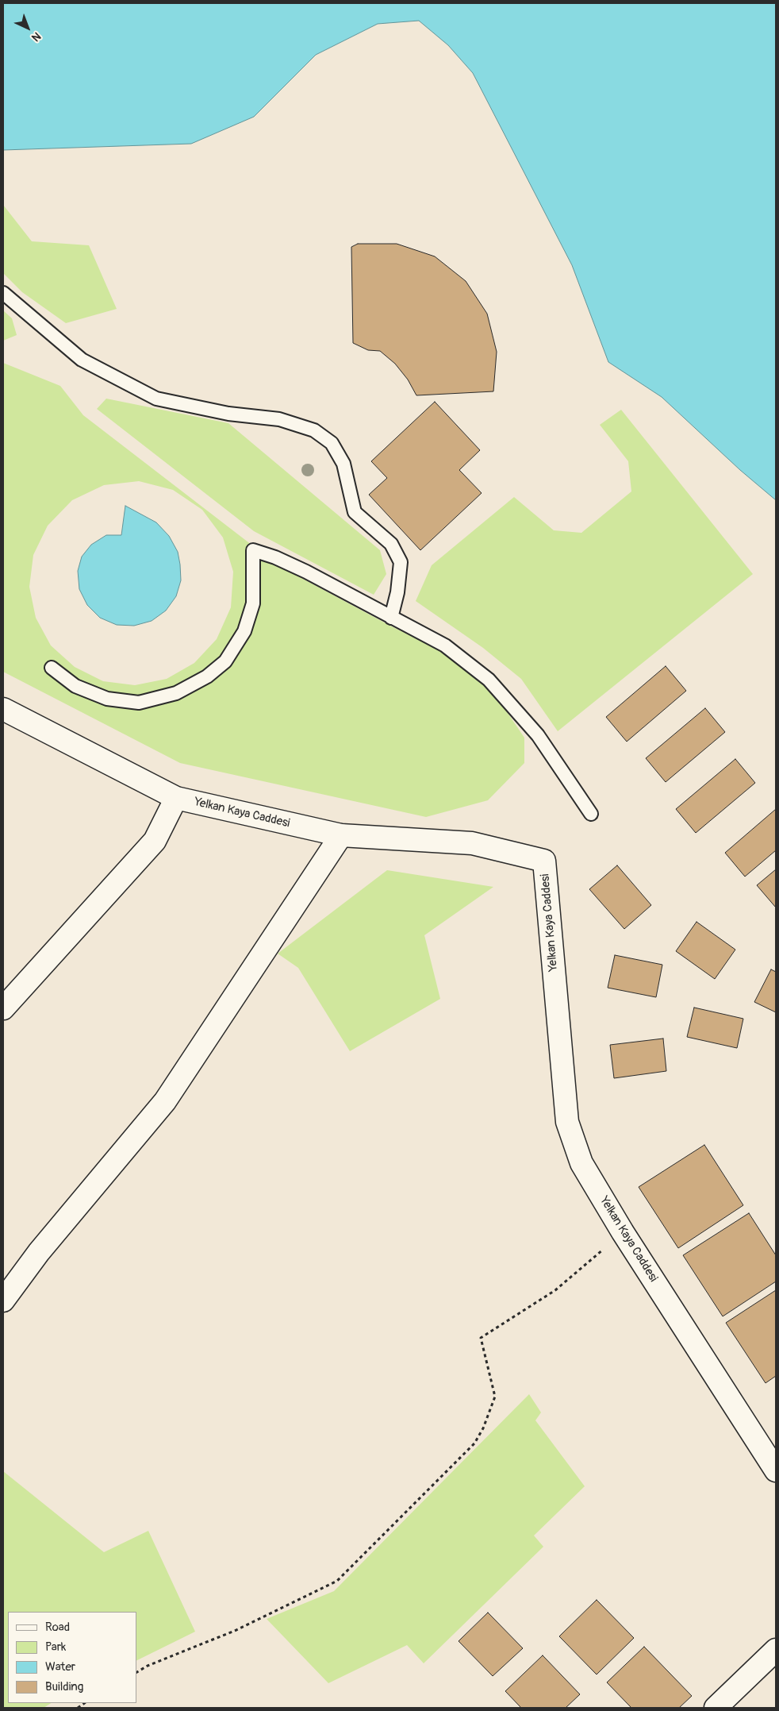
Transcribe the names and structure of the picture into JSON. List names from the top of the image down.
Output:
{
  "streets": {
    "street": ["Yelkan Kaya Caddesi"]
  },
  "legend": [
    "Road",
    "Park",
    "Water",
    "Building"
  ],
  "north": "bottom right"
}
